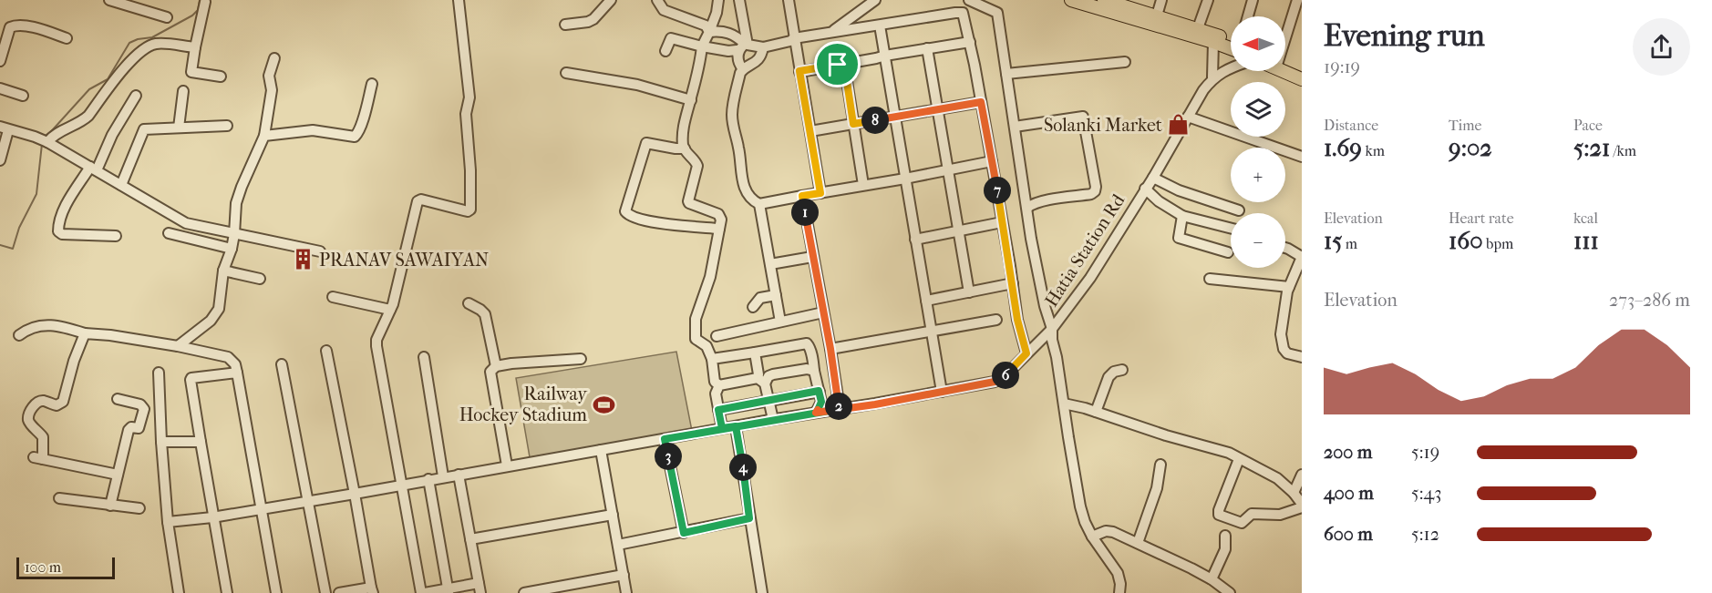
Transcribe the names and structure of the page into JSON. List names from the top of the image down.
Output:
{
  "streets": {
    "street": ["Hatia Station Rd"]
  },
  "places": {
    "shop": ["Solanki Market"],
    "building": ["PRANAV SAWAIYAN"],
    "sports": ["Railway Hockey Stadium"]
  },
  "scale_bar": "100 m",
  "north": "left",
  "page": {
    "heading": ["Evening run", "19:19"],
    "map_buttons": ["+", "−"],
    "stats": [
      ["Distance", "1.69 km"],
      ["Time", "9:02"],
      ["Pace", "5:21 /km"],
      ["Elevation", "15 m"],
      ["Heart rate", "160 bpm"],
      ["kcal", "111"]
    ],
    "pins": [
      "8",
      "7",
      "1",
      "6",
      "2",
      "3",
      "4"
    ],
    "chart": ["Elevation", "273–286 m"],
    "list": [
      {
        "name": "200 m",
        "note": "5:19"
      },
      {
        "name": "400 m",
        "note": "5:43"
      },
      {
        "name": "600 m",
        "note": "5:12"
      }
    ],
    "scale": "100 m"
  }
}
